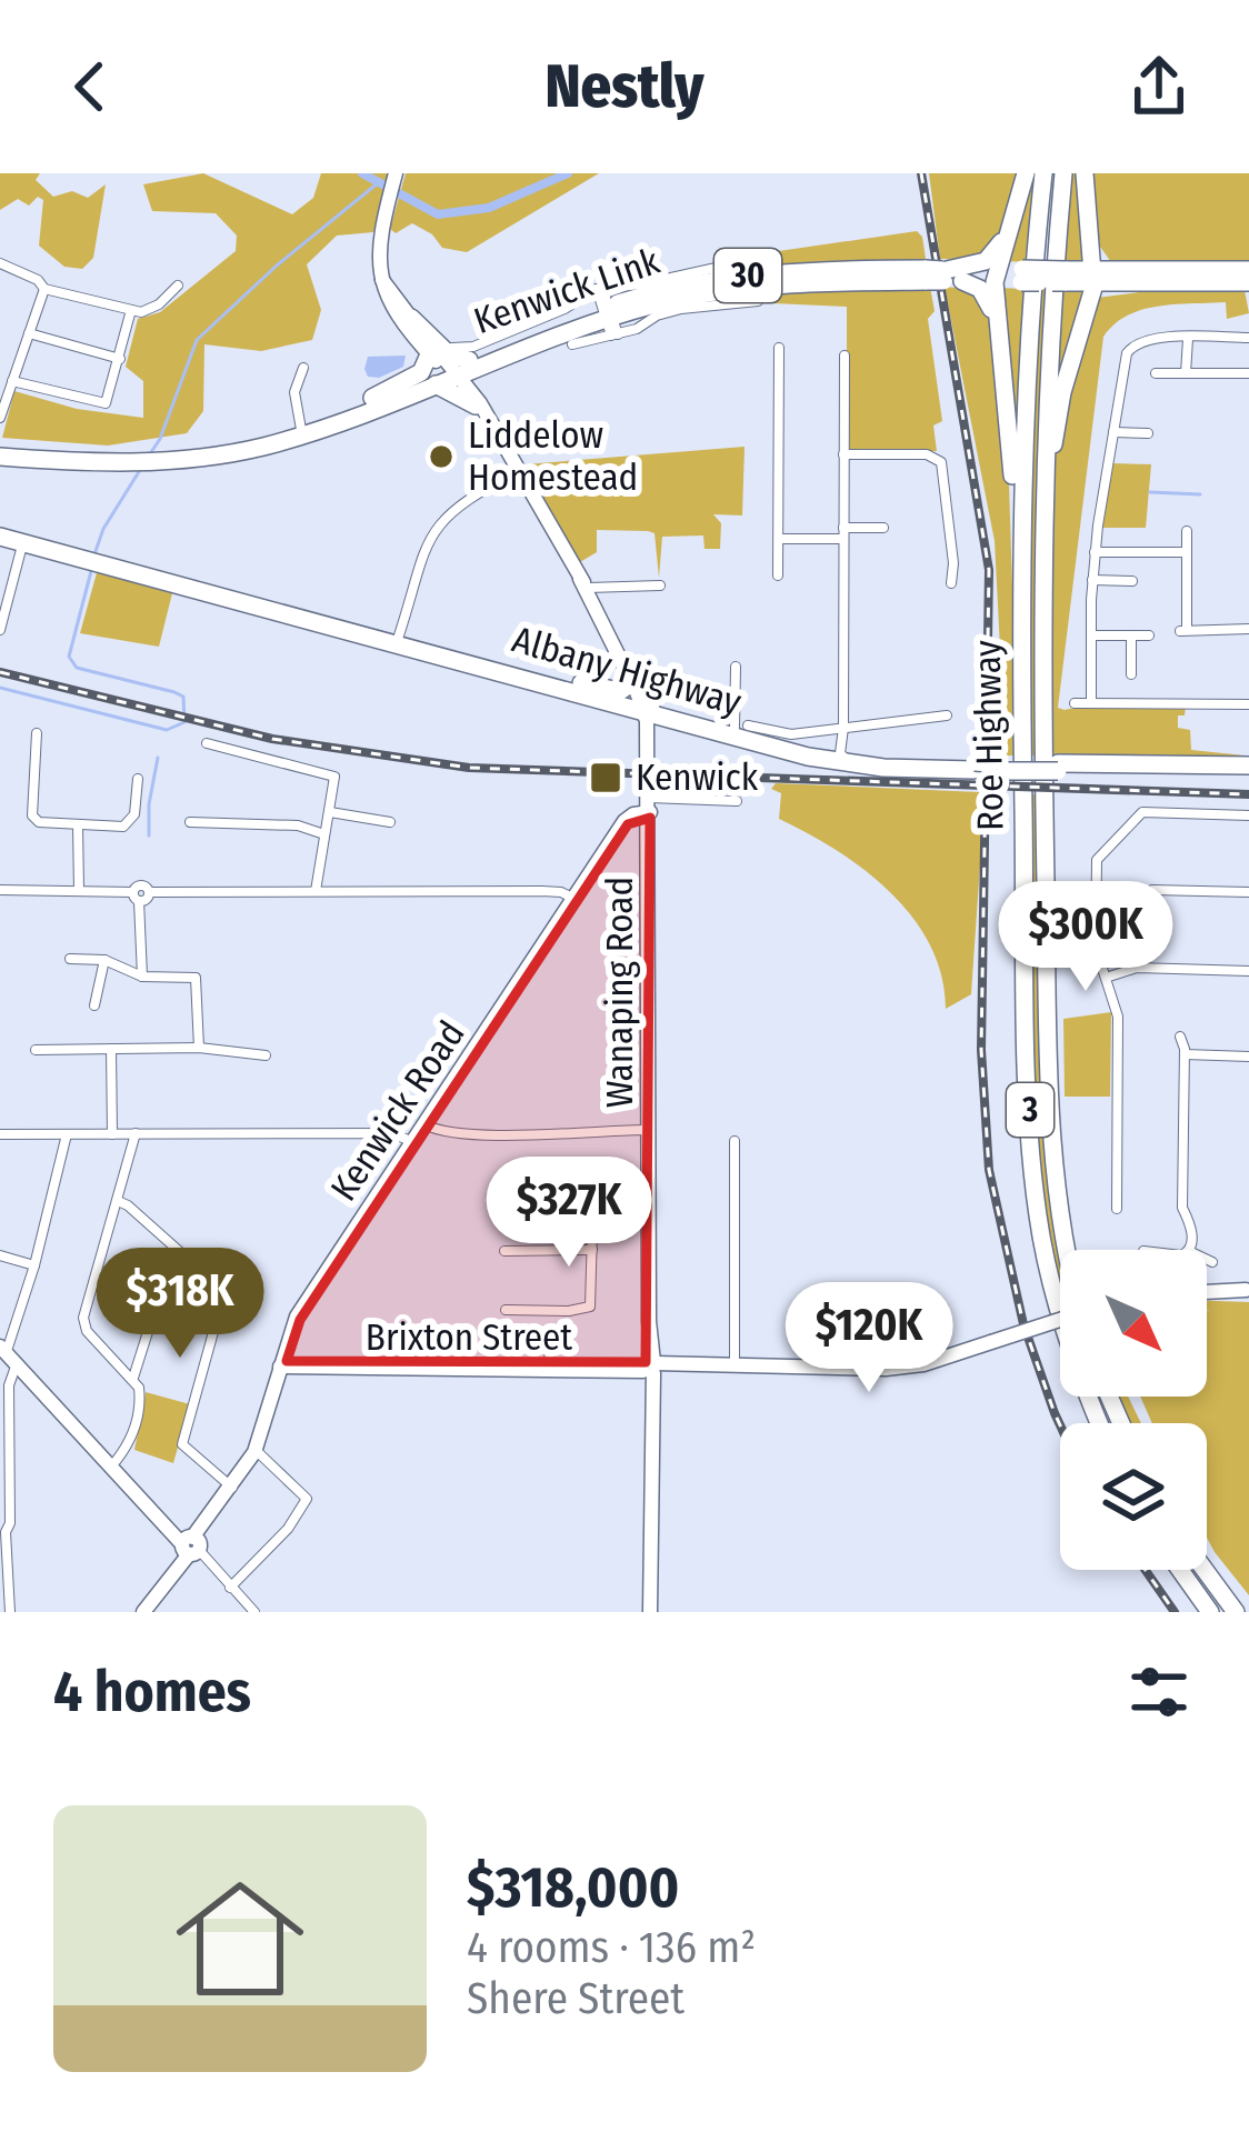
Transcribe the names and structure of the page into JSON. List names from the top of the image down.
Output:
{
  "streets": {
    "highway": [
      "30",
      "Kenwick Link",
      "Albany Highway",
      "Roe Highway",
      "3"
    ],
    "main road": ["Wanaping Road", "Kenwick Road", "Brixton Street"]
  },
  "crossings": [
    ["Albany Highway", "Wanaping Road"],
    ["Wanaping Road", "Kenwick Road"],
    ["Wanaping Road", "Brixton Street"],
    ["Kenwick Road", "Brixton Street"]
  ],
  "places": {
    "other": ["Liddelow Homestead"],
    "transit": ["Kenwick"]
  },
  "north": "bottom right",
  "page": {
    "header": "Nestly",
    "price": [
      "$300K",
      "$327K",
      "$318K",
      "$120K"
    ],
    "heading": "4 homes",
    "list": [
      {
        "name": "$318,000",
        "note": "4 rooms · 136 m² · Shere Street"
      }
    ]
  }
}
